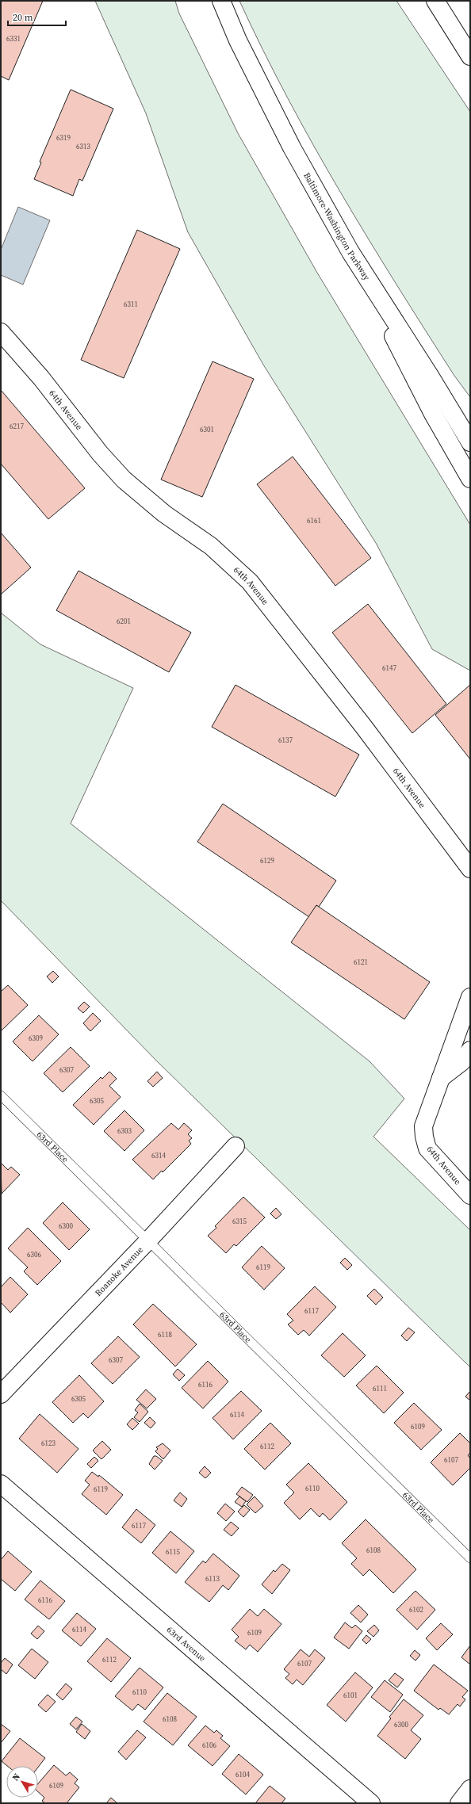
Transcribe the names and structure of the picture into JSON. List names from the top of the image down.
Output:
{
  "streets": {
    "main road": [
      "Baltimore-Washington Parkway",
      "64th Avenue",
      "Roanoke Avenue",
      "63rd Avenue"
    ],
    "lane": ["63rd Place"]
  },
  "crossings": [
    ["63rd Place", "Roanoke Avenue"]
  ],
  "house_numbers": [
    "6331",
    "6319",
    "6313",
    "6311",
    "6217",
    "6301",
    "6161",
    "6201",
    "6147",
    "6137",
    "6129",
    "6121",
    "6309",
    "6307",
    "6305",
    "6303",
    "6314",
    "6315",
    "6300",
    "6306",
    "6119",
    "6117",
    "6118",
    "6307",
    "6116",
    "6111",
    "6305",
    "6114",
    "6109",
    "6123",
    "6112",
    "6107",
    "6110",
    "6119",
    "6117",
    "6108",
    "6115",
    "6113",
    "6116",
    "6102",
    "6114",
    "6109",
    "6112",
    "6107",
    "6110",
    "6101",
    "6108",
    "6300",
    "6106",
    "6104",
    "6109"
  ],
  "scale_bar": "20 m",
  "north": "top left"
}
